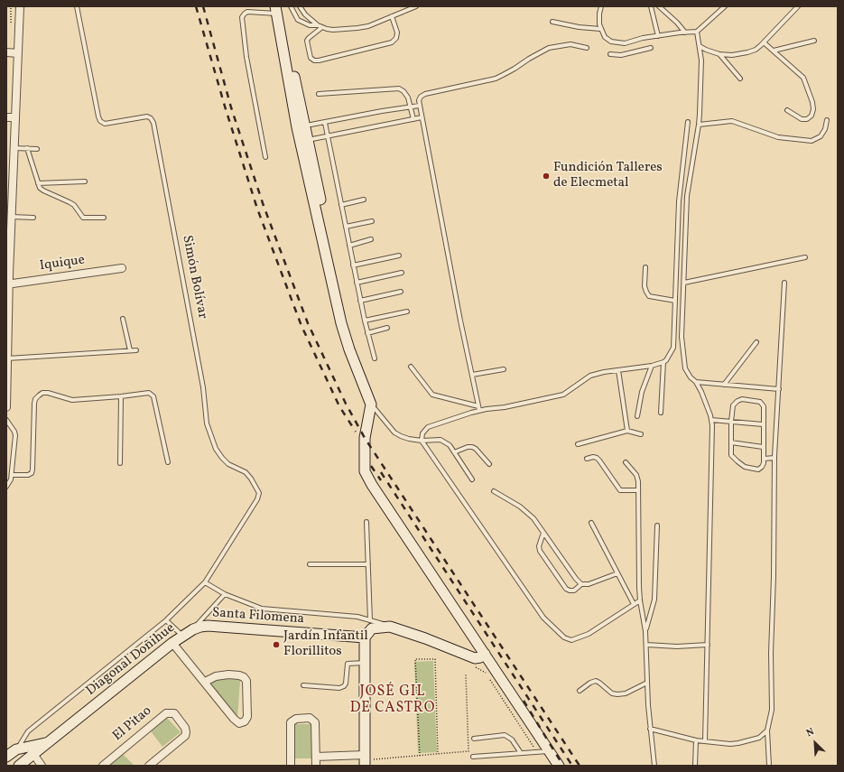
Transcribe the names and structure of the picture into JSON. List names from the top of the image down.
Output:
{
  "streets": {
    "main road": ["Santa Filomena", "Diagonal Doñihue"],
    "street": ["Iquique", "El Pitao"],
    "lane": ["Simón Bolívar"]
  },
  "crossings": [
    ["Santa Filomena", "Diagonal Doñihue"]
  ],
  "districts": ["JOSÉ GIL DE CASTRO"],
  "places": ["Fundición Talleres de Elecmetal", "Jardín Infantil Florillitos"],
  "north": "top left"
}
